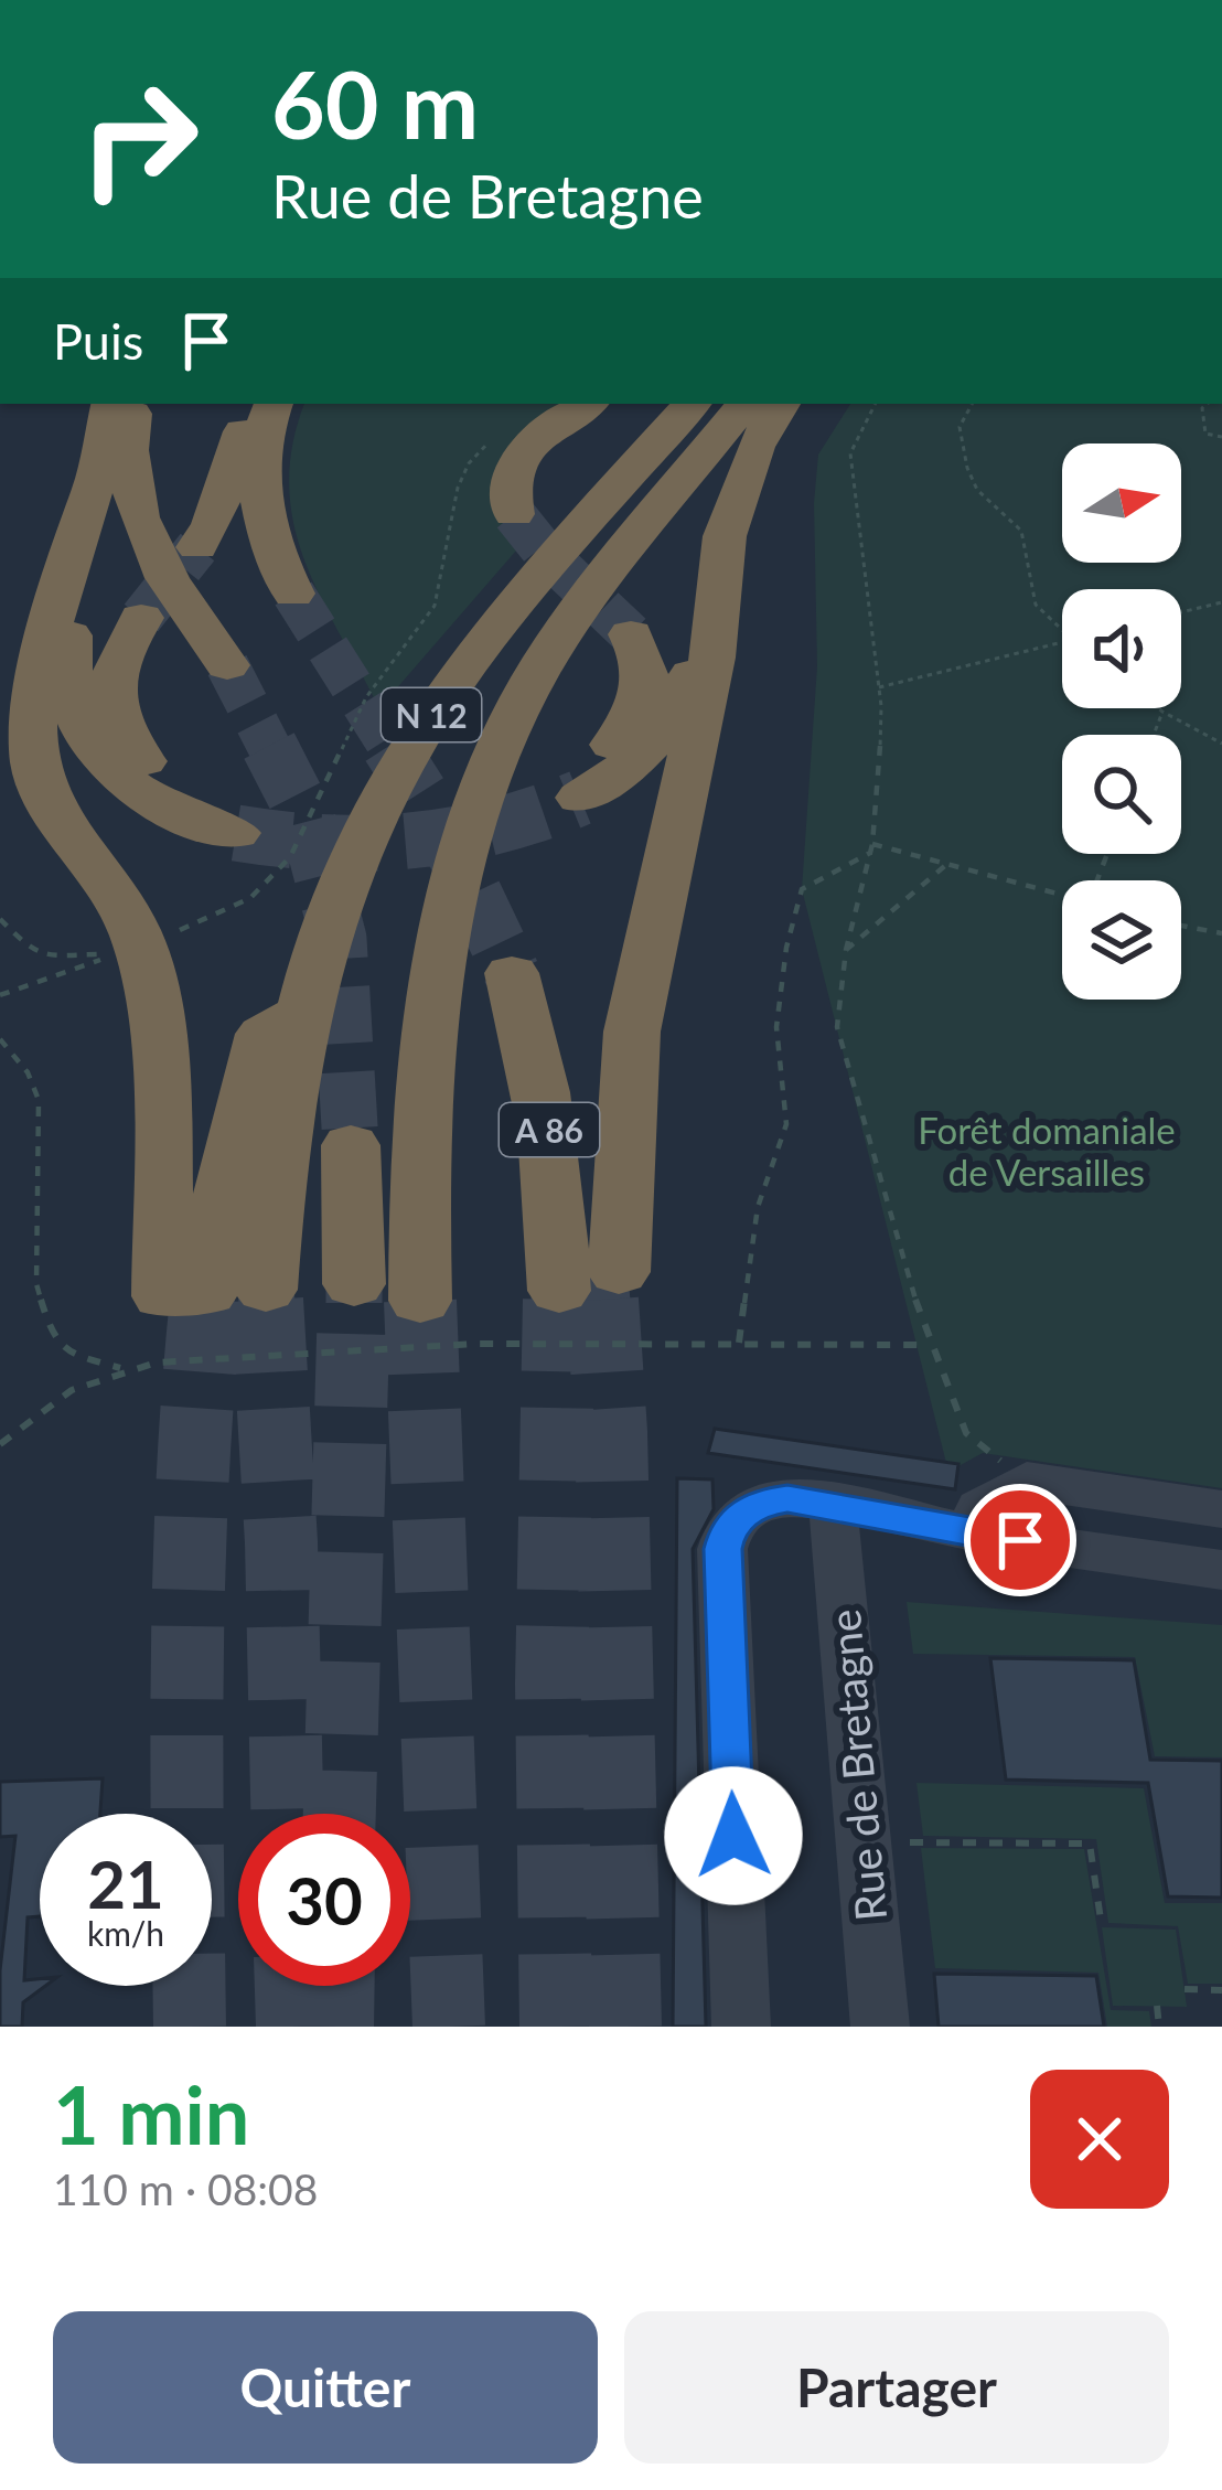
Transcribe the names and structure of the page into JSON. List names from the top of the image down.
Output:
{
  "streets": {
    "highway": ["N 12", "A 86"],
    "street": ["Rue de Bretagne"]
  },
  "parks": ["Forêt domaniale de Versailles"],
  "north": "right",
  "page": {
    "turn": ["60 m", "Rue de Bretagne"],
    "then": "Puis",
    "speed": "21 km/h",
    "limit": "30",
    "heading": ["1 min", "110 m · 08:08"],
    "buttons": ["Quitter", "Partager"]
  }
}
